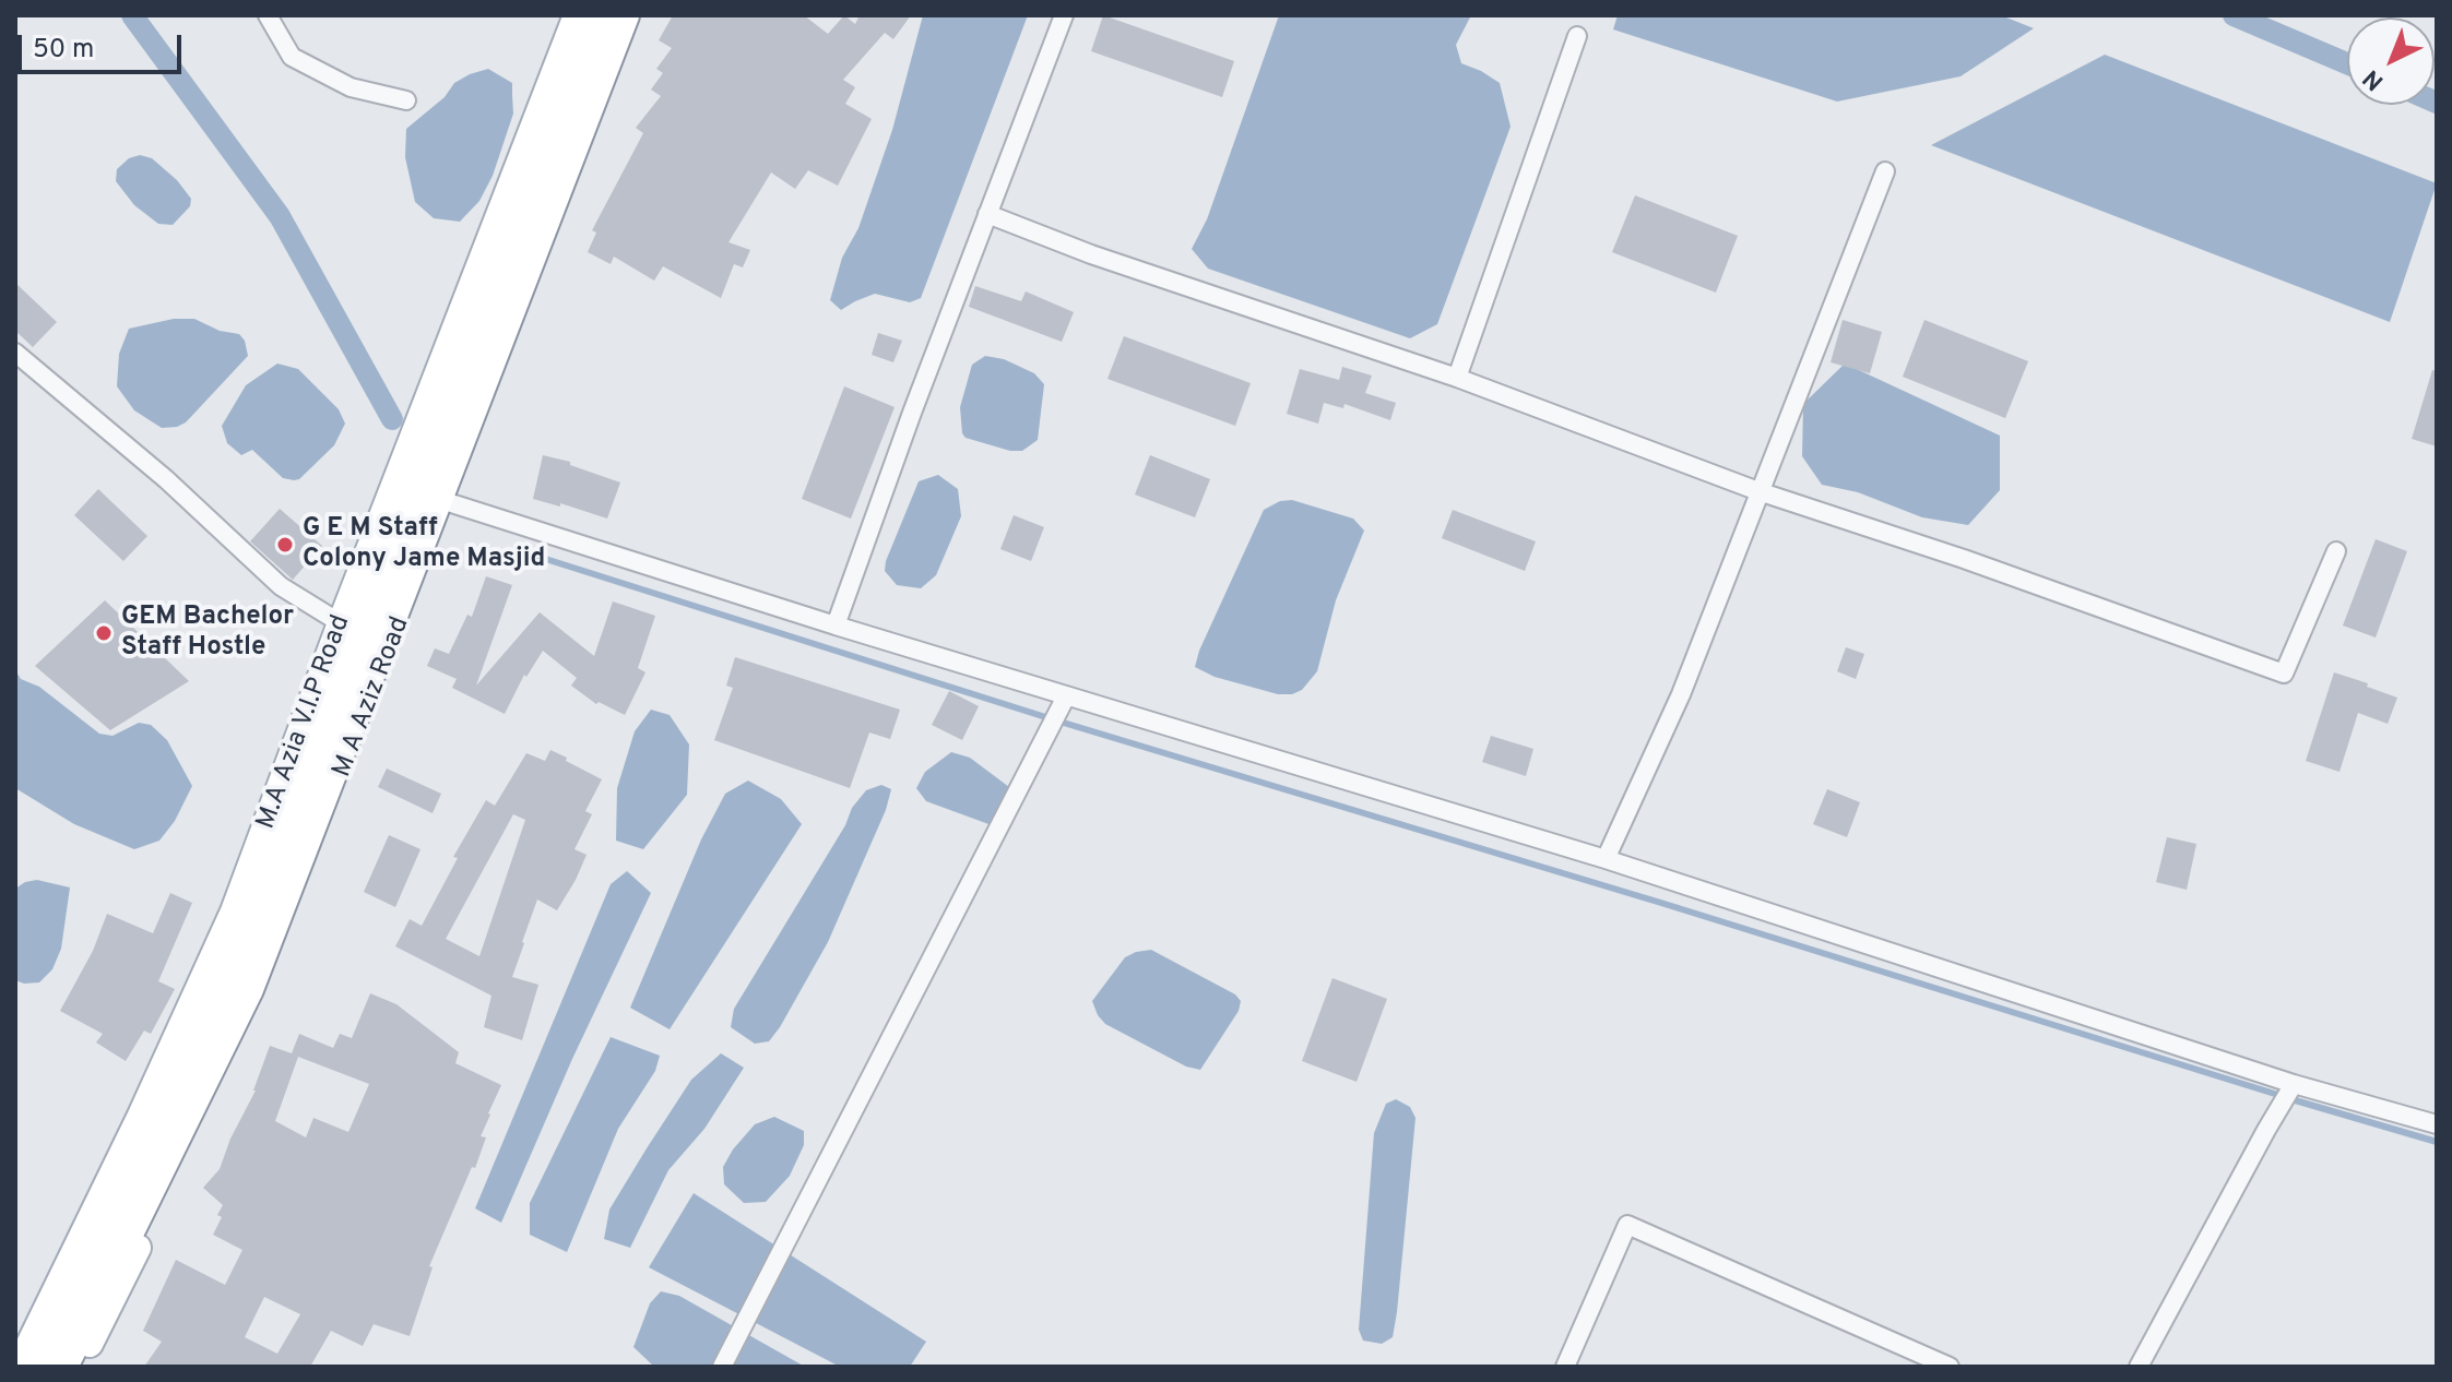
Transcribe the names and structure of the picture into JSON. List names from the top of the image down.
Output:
{
  "streets": {
    "main road": ["M A Aziz Road", "M.A Azia V.I.P Road"]
  },
  "places": ["G E M Staff Colony Jame Masjid", "GEM Bachelor Staff Hostle"],
  "scale_bar": "50 m",
  "north": "bottom left"
}
